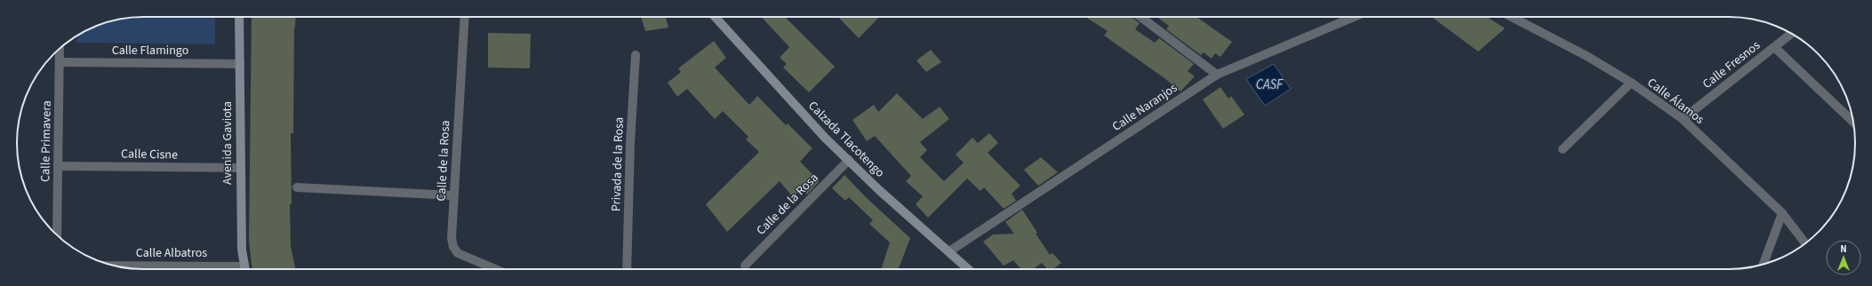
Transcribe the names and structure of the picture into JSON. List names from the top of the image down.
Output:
{
  "streets": {
    "street": [
      "Calle Flamingo",
      "Calle Fresnos",
      "Calle Álamos",
      "Calle Naranjos",
      "Calzada Tlacotengo",
      "Calle Primavera",
      "Avenida Gaviota",
      "Calle Cisne",
      "Calle de la Rosa",
      "Privada de la Rosa",
      "Calle Albatros"
    ]
  },
  "crossings": [
    ["Calle Flamingo", "Calle Primavera"],
    ["Calle Flamingo", "Avenida Gaviota"],
    ["Calle Fresnos", "Calle Álamos"],
    ["Calle Naranjos", "Calzada Tlacotengo"],
    ["Calzada Tlacotengo", "Calle de la Rosa"],
    ["Calle Primavera", "Calle Cisne"],
    ["Avenida Gaviota", "Calle Cisne"]
  ],
  "water": ["CASF"],
  "north": "top"
}
